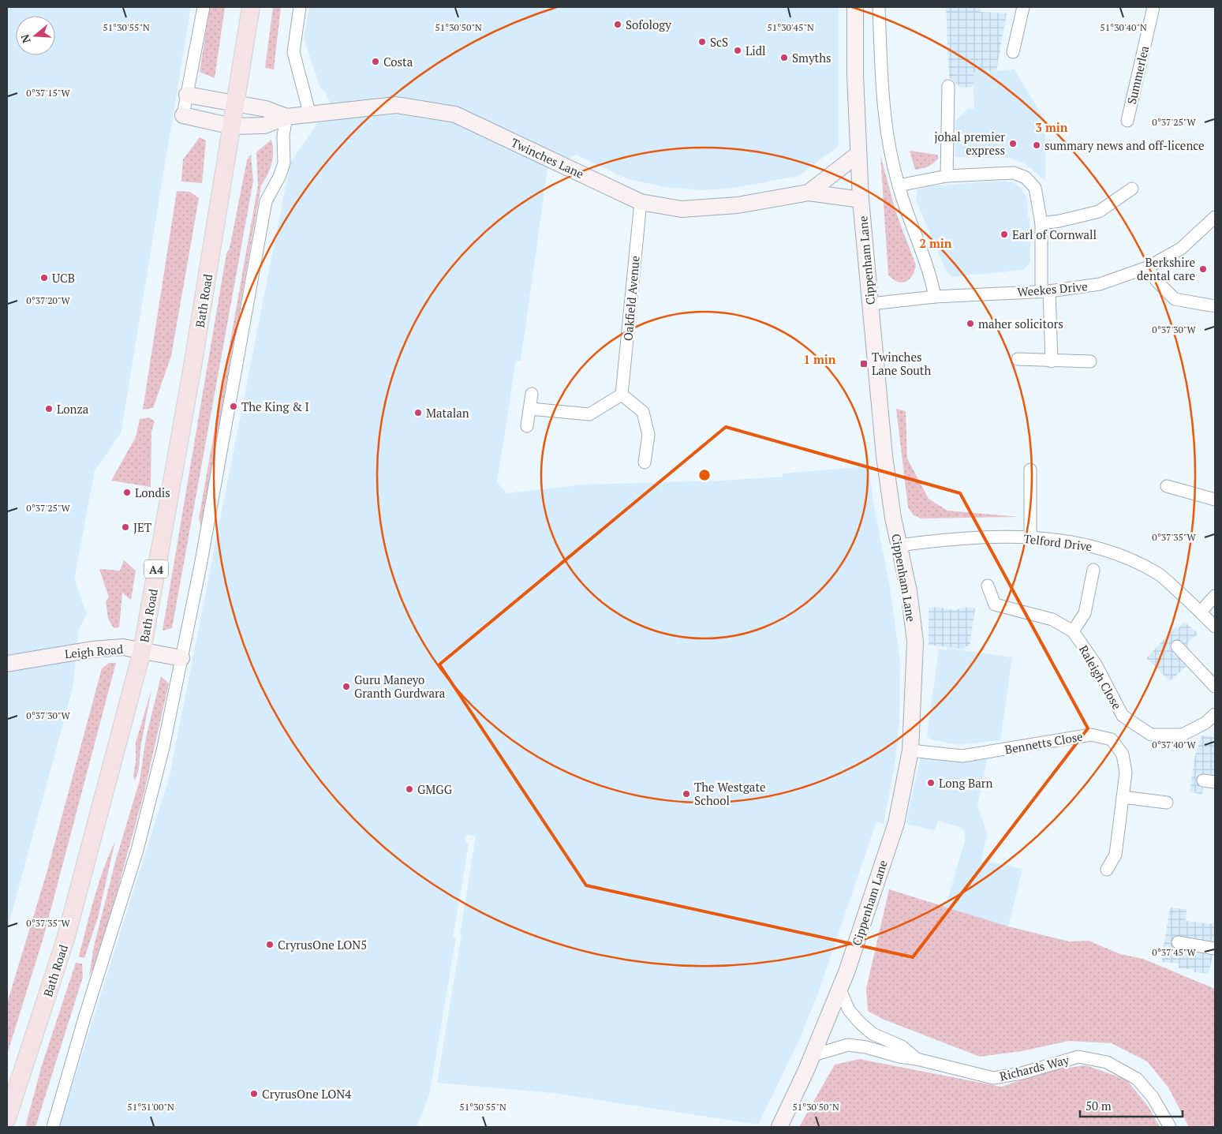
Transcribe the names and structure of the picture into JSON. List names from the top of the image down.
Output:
{
  "streets": {
    "main road": ["Bath Road", "A4"],
    "street": [
      "Summerlea",
      "Twinches Lane",
      "Cippenham Lane",
      "Weekes Drive",
      "Oakfield Avenue",
      "Telford Drive",
      "Leigh Road",
      "Raleigh Close",
      "Bennetts Close",
      "Richards Way"
    ]
  },
  "crossings": [
    ["Twinches Lane", "Cippenham Lane"],
    ["Twinches Lane", "Oakfield Avenue"],
    ["Twinches Lane", "Bath Road"],
    ["Cippenham Lane", "Weekes Drive"],
    ["Cippenham Lane", "Telford Drive"],
    ["Cippenham Lane", "Bennetts Close"],
    ["Cippenham Lane", "Richards Way"],
    ["Bath Road", "Leigh Road"]
  ],
  "places": {
    "other": [
      "Sofology",
      "ScS",
      "Lidl",
      "Smyths",
      "Costa",
      "johal premier express",
      "summary news and off-licence",
      "Earl of Cornwall",
      "Berkshire dental care",
      "UCB",
      "maher solicitors",
      "The King & I",
      "Lonza",
      "Matalan",
      "Londis",
      "JET",
      "Guru Maneyo Granth Gurdwara",
      "Long Barn",
      "GMGG",
      "The Westgate School",
      "CryrusOne LON5",
      "CryrusOne LON4"
    ],
    "transit": ["Twinches Lane South"]
  },
  "scale_bar": "50 m",
  "north": "left",
  "coordinates": [
    "51°30'55\"N",
    "51°30'50\"N",
    "51°30'45\"N",
    "51°30'40\"N",
    "0°37'15\"W",
    "0°37'25\"W",
    "0°37'20\"W",
    "0°37'30\"W",
    "0°37'35\"W",
    "0°37'40\"W",
    "0°37'45\"W",
    "51°31'00\"N"
  ],
  "rings": ["3 min", "2 min", "1 min"]
}
